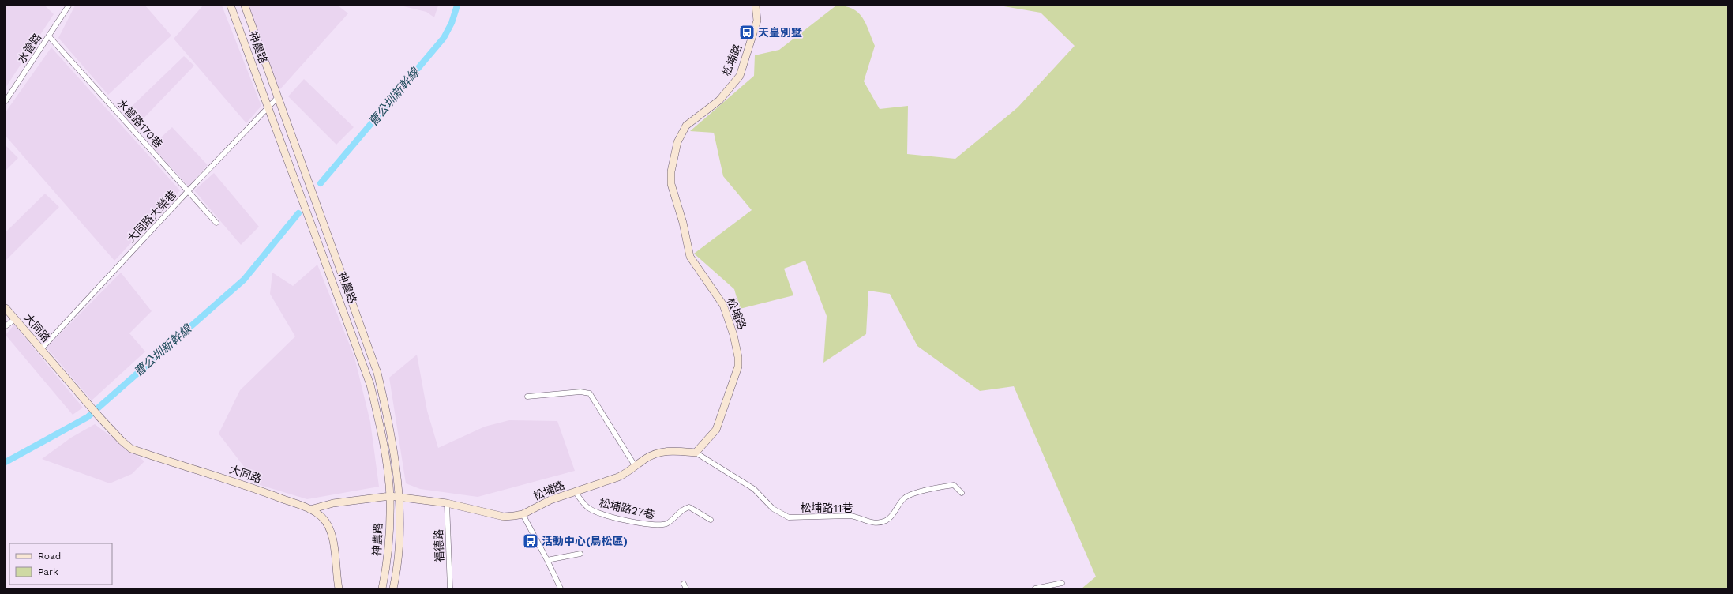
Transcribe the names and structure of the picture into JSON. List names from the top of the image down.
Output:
{
  "streets": {
    "street": [
      "神農路",
      "水管路",
      "松埔路",
      "水管路170巷",
      "大同路大榮巷",
      "大同路",
      "松埔路11巷",
      "松埔路27巷",
      "福德路"
    ]
  },
  "crossings": [
    ["神農路", "松埔路"],
    ["神農路", "大同路大榮巷"],
    ["水管路", "水管路170巷"],
    ["松埔路", "大同路"],
    ["松埔路", "松埔路11巷"],
    ["松埔路", "松埔路27巷"],
    ["松埔路", "福德路"],
    ["水管路170巷", "大同路大榮巷"],
    ["大同路大榮巷", "大同路"]
  ],
  "water": ["曹公圳新幹線"],
  "places": {
    "bus stop": ["天皇別墅", "活動中心(鳥松區)"]
  },
  "legend": ["Road", "Park"]
}
